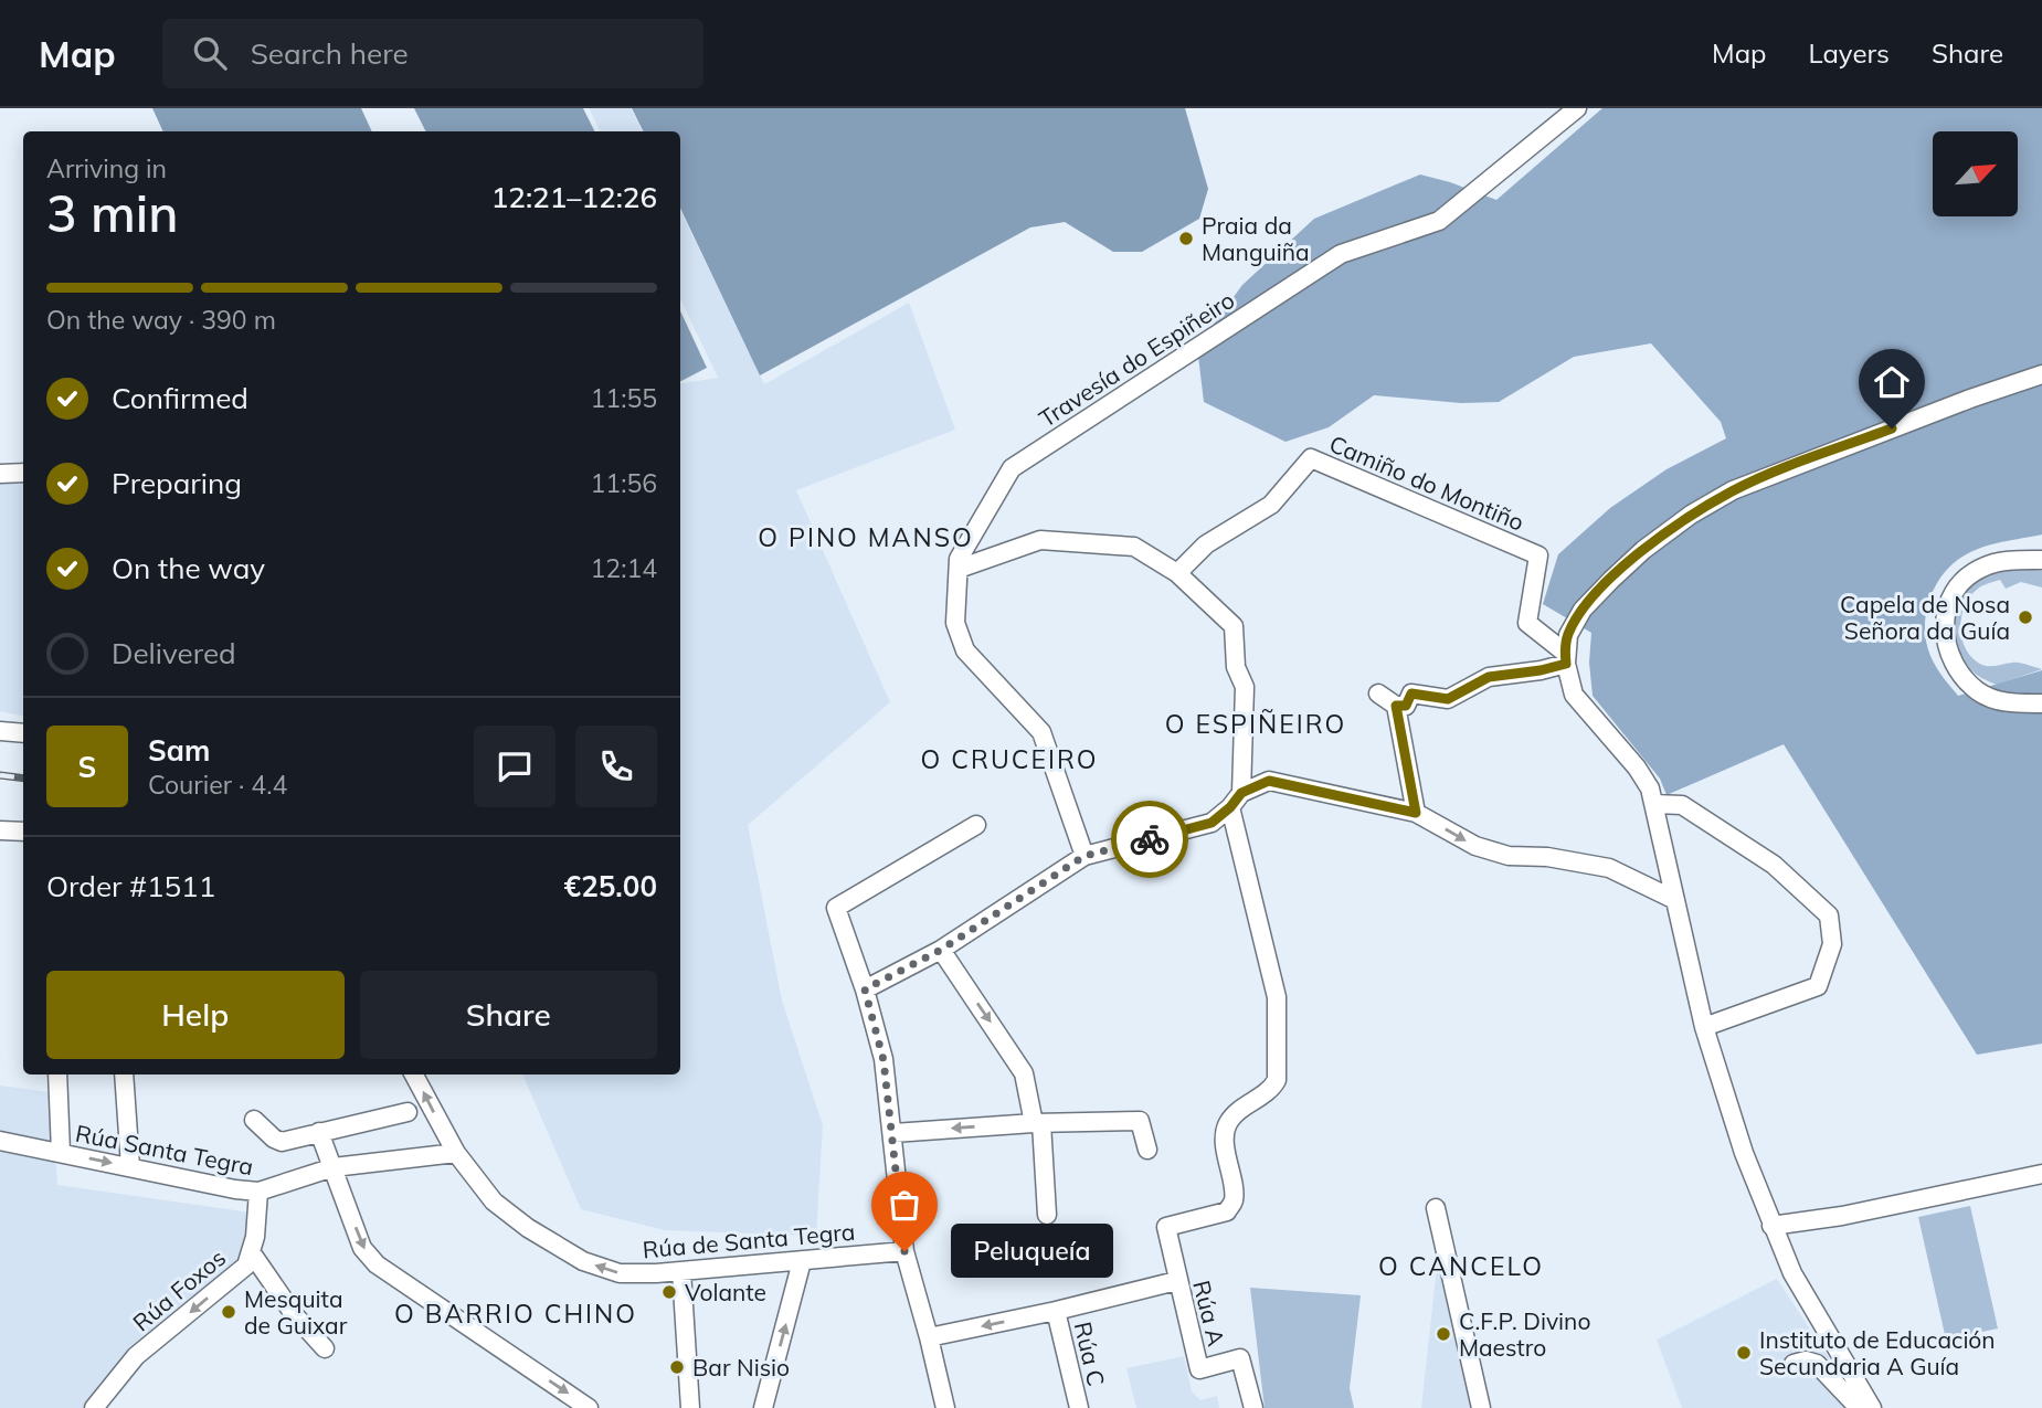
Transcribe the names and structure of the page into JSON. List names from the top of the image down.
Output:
{
  "streets": {
    "street": [
      "Travesía do Espiñeiro",
      "Camiño do Montiño",
      "Rúa Santa Tegra",
      "Rúa de Santa Tegra",
      "Rúa Foxos",
      "Rúa A",
      "Rúa C"
    ]
  },
  "crossings": [
    ["Rúa Santa Tegra", "Rúa de Santa Tegra"],
    ["Rúa Santa Tegra", "Rúa Foxos"]
  ],
  "one_way": ["Rúa Foxos"],
  "districts": [
    "O PINO MANSO",
    "O ESPIÑEIRO",
    "O CRUCEIRO",
    "O CANCELO",
    "O BARRIO CHINO"
  ],
  "places": [
    "Praia da Manguiña",
    "Capela de Nosa Señora da Guía",
    "Peluqueía",
    "Volante",
    "Mesquita de Guixar",
    "C.F.P. Divino Maestro",
    "Instituto de Educación Secundaria A Guía",
    "Bar Nisio"
  ],
  "north": "top right",
  "page": {
    "header": "Map",
    "search": "Search here",
    "nav": ["Map", "Layers", "Share"],
    "heading": ["3 min", "Arriving in", "12:21–12:26"],
    "panel": [
      "Sam",
      "Courier · 4.4",
      "Order #1511",
      "€25.00"
    ],
    "bar": "On the way · 390 m",
    "list": [
      ["Confirmed", "11:55"],
      ["Preparing", "11:56"],
      ["On the way", "12:14"],
      "Delivered"
    ],
    "round": "S",
    "buttons": ["Help", "Share"],
    "bubble": "Peluqueía"
  }
}
